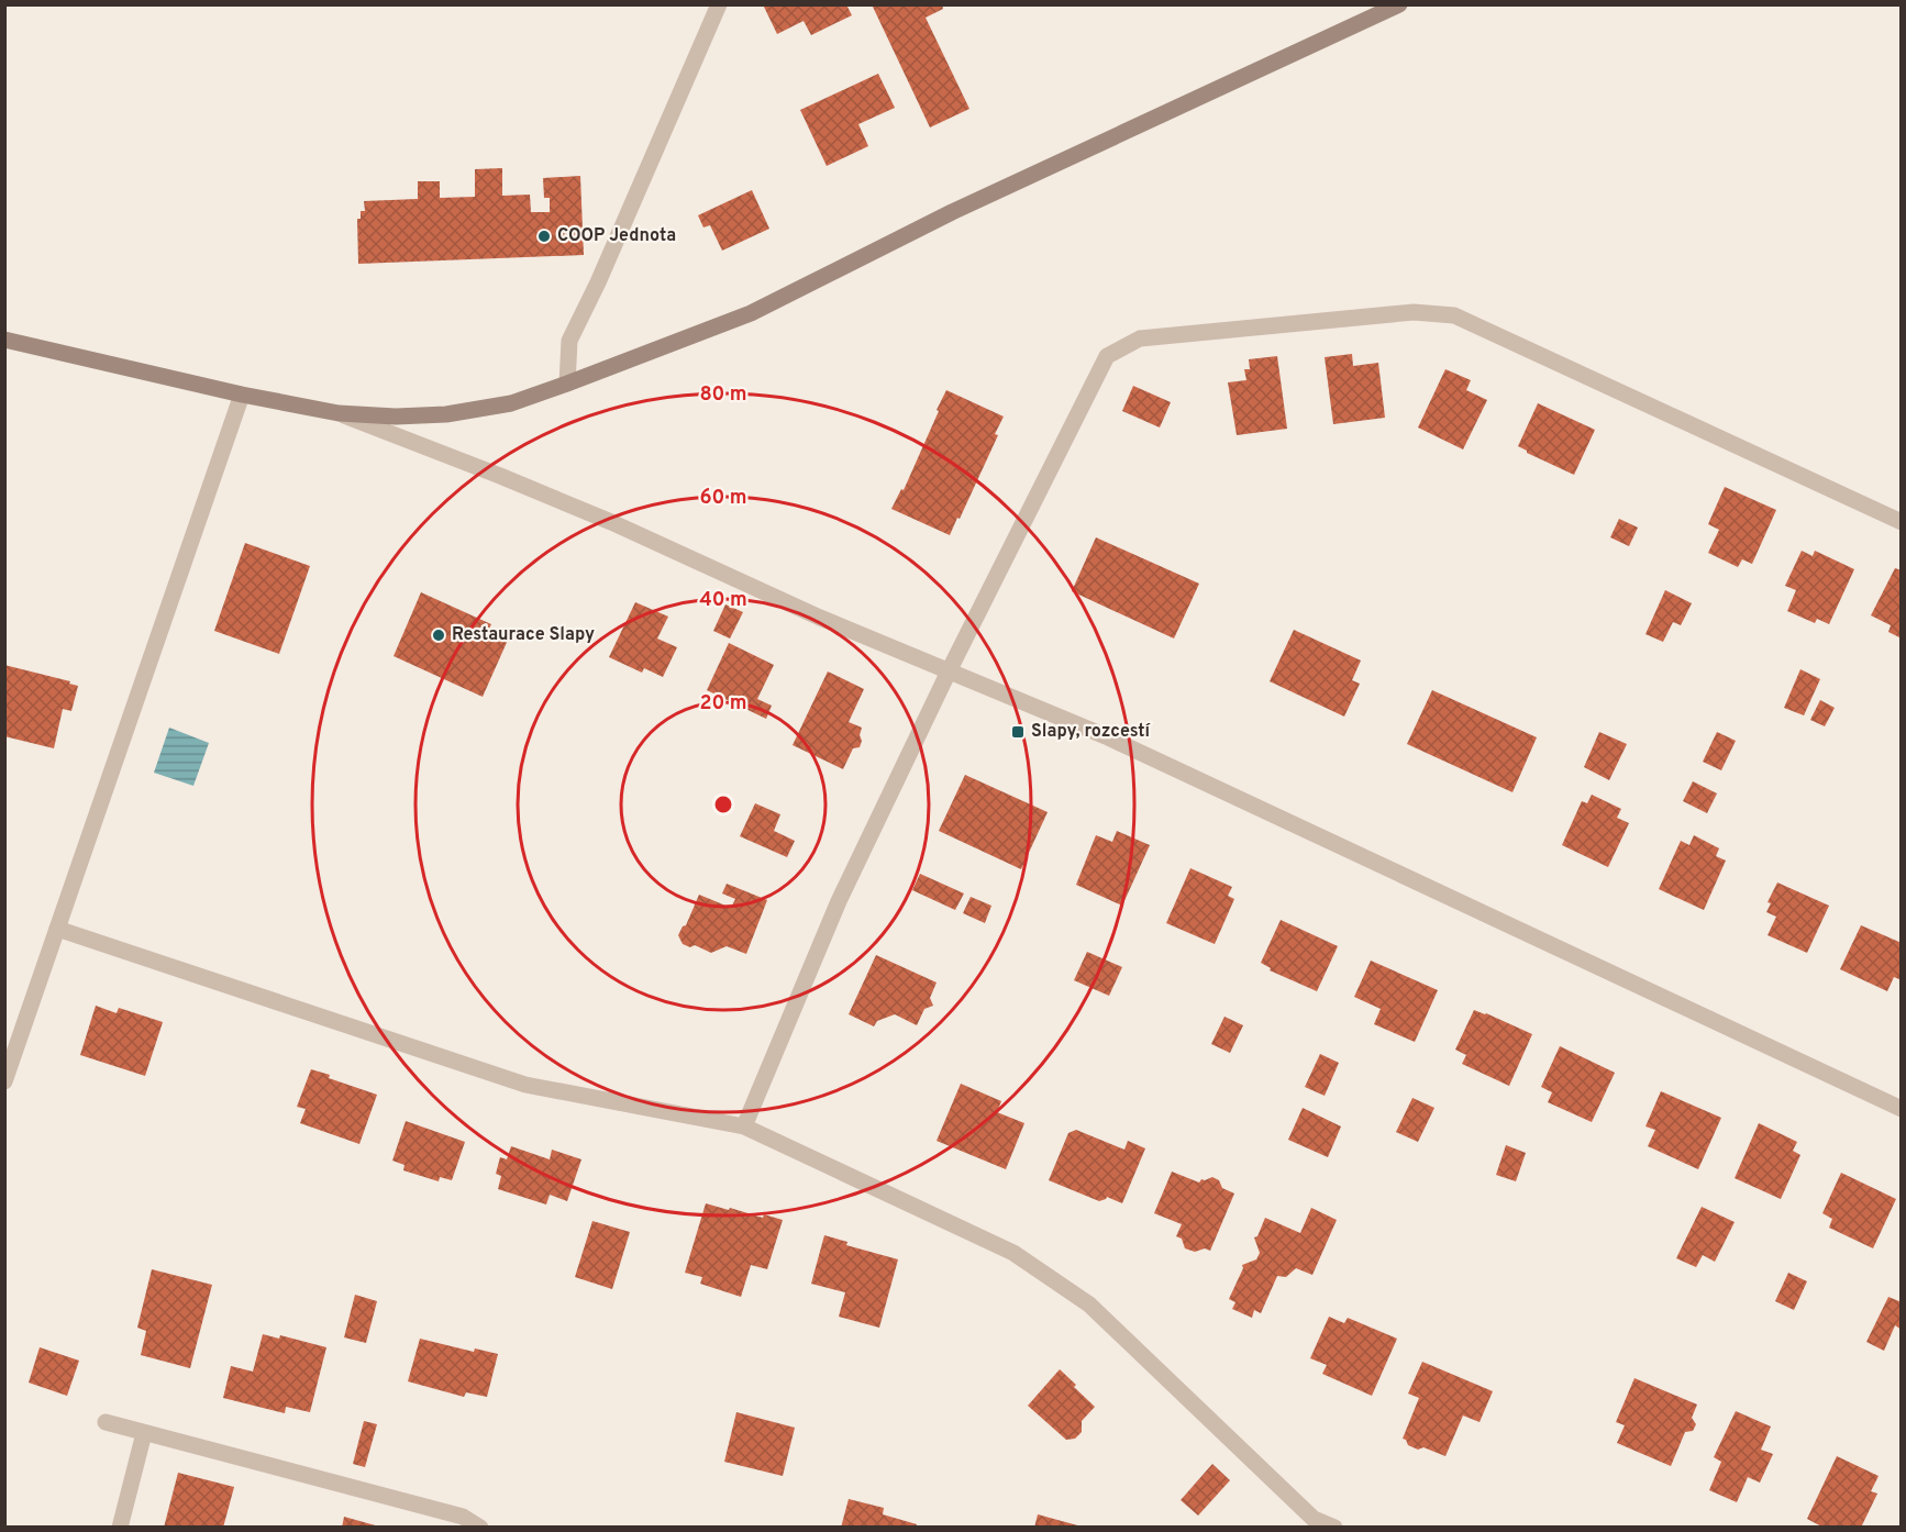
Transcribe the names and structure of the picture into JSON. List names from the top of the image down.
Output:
{
  "places": {
    "other": ["COOP Jednota", "Restaurace Slapy"],
    "transit": ["Slapy, rozcestí"]
  },
  "rings": [
    "80 m",
    "60 m",
    "40 m",
    "20 m"
  ]
}
